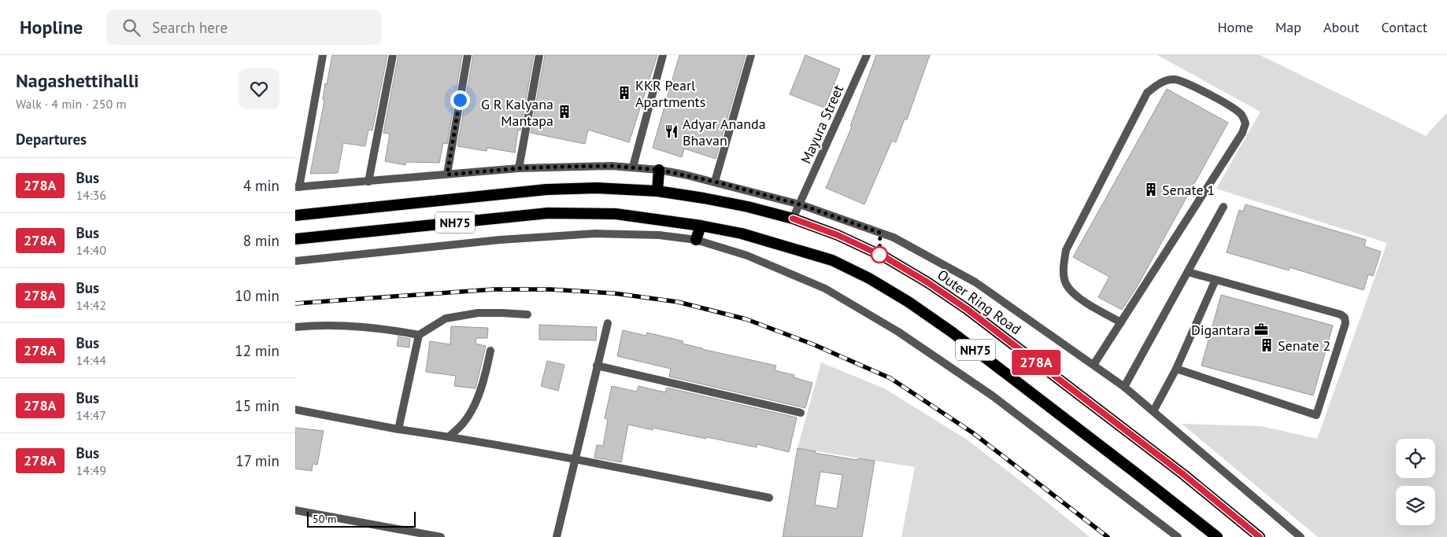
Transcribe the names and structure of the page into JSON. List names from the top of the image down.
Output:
{
  "streets": {
    "highway": ["NH75", "Outer Ring Road"],
    "street": ["Mayura Street"]
  },
  "crossings": [
    ["Mayura Street", "Outer Ring Road"],
    ["NH75", "Outer Ring Road"]
  ],
  "places": {
    "building": [
      "KKR Pearl Apartments",
      "G R Kalyana Mantapa",
      "Senate 1",
      "Senate 2"
    ],
    "restaurant": ["Adyar Ananda Bhavan"],
    "office": ["Digantara"]
  },
  "lines": ["bus line 278A"],
  "scale_bar": "50 m",
  "page": {
    "header": "Hopline",
    "search": "Search here",
    "nav": [
      "Home",
      "Map",
      "About",
      "Contact"
    ],
    "heading": [
      ["Nagashettihalli", "Walk · 4 min · 250 m"],
      "Departures"
    ],
    "on_map": "278A",
    "list": [
      {
        "mark": "278A",
        "name": "Bus",
        "note": "14:36",
        "value": "4 min"
      },
      {
        "mark": "278A",
        "name": "Bus",
        "note": "14:40",
        "value": "8 min"
      },
      {
        "mark": "278A",
        "name": "Bus",
        "note": "14:42",
        "value": "10 min"
      },
      {
        "mark": "278A",
        "name": "Bus",
        "note": "14:44",
        "value": "12 min"
      },
      {
        "mark": "278A",
        "name": "Bus",
        "note": "14:47",
        "value": "15 min"
      },
      {
        "mark": "278A",
        "name": "Bus",
        "note": "14:49",
        "value": "17 min"
      }
    ],
    "scale": "50 m"
  }
}
